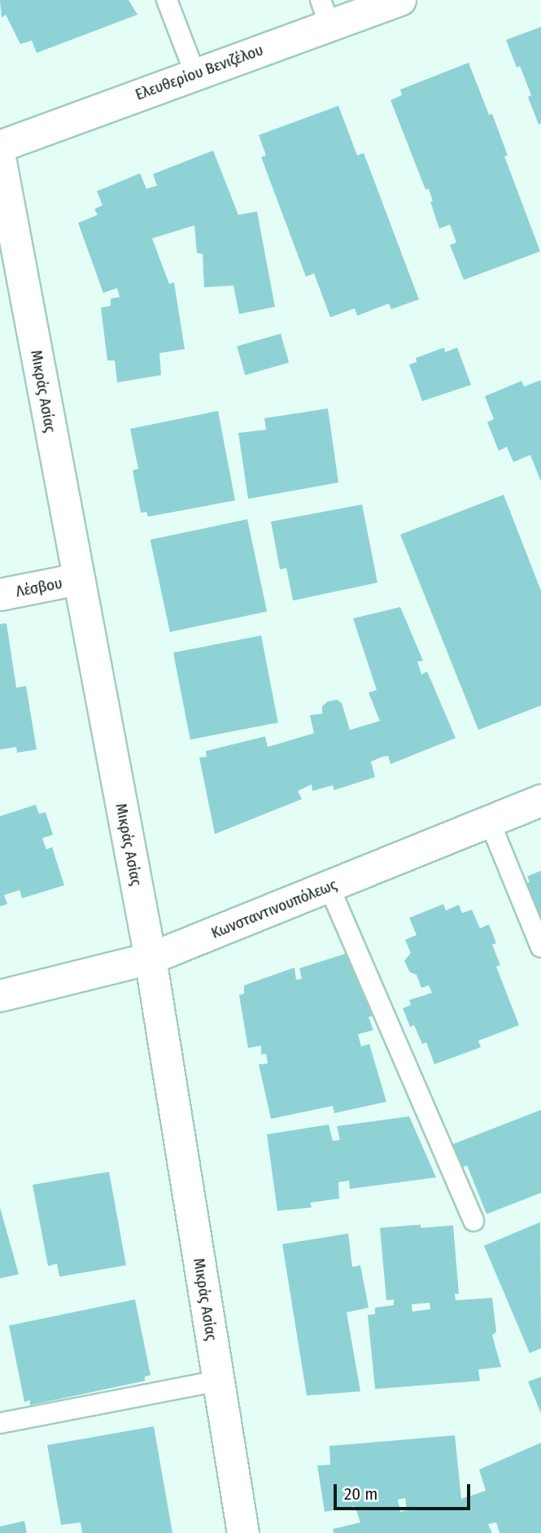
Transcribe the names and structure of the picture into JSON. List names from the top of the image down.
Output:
{
  "streets": {
    "street": [
      "Ελευθερίου Βενιζέλου",
      "Μικράς Ασίας",
      "Λέσβου",
      "Κωνσταντινουπόλεως"
    ]
  },
  "crossings": [
    ["Μικράς Ασίας", "Λέσβου"],
    ["Μικράς Ασίας", "Κωνσταντινουπόλεως"]
  ],
  "scale_bar": "20 m"
}
